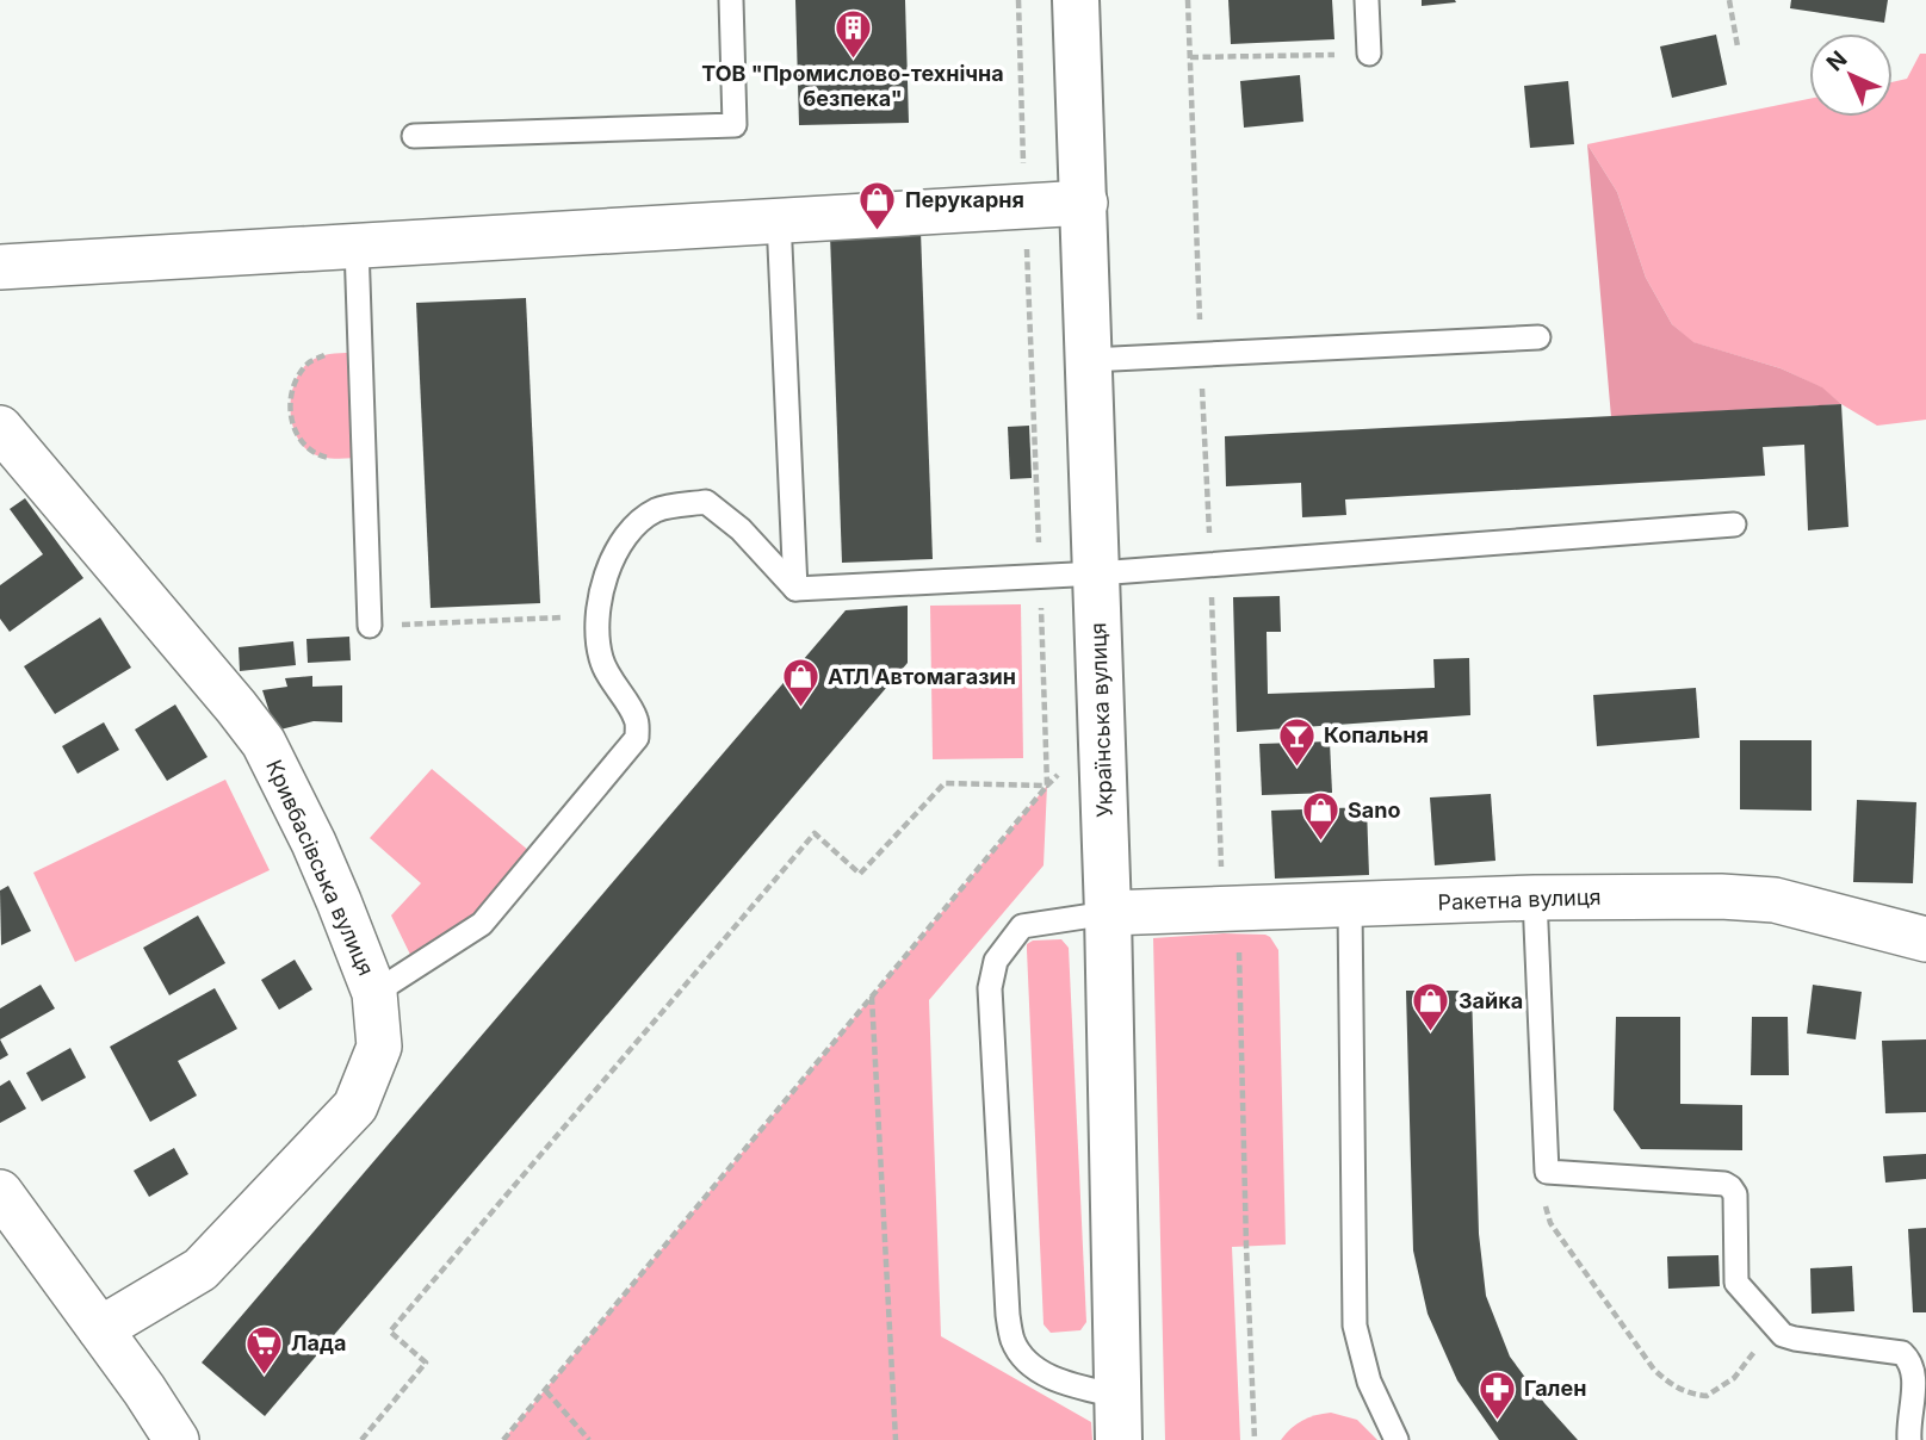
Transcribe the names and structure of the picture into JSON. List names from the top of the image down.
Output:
{
  "streets": {
    "main road": ["Українська вулиця"],
    "street": ["Кривбасівська вулиця", "Ракетна вулиця"]
  },
  "crossings": [
    ["Українська вулиця", "Ракетна вулиця"]
  ],
  "places": {
    "building": ["ТОВ \"Промислово-технічна безпека\""],
    "shop": [
      "Перукарня",
      "АТЛ Автомагазин",
      "Sano",
      "Зайка"
    ],
    "bar": ["Копальня"],
    "supermarket": ["Лада"],
    "pharmacy": ["Гален"]
  },
  "north": "top left"
}
